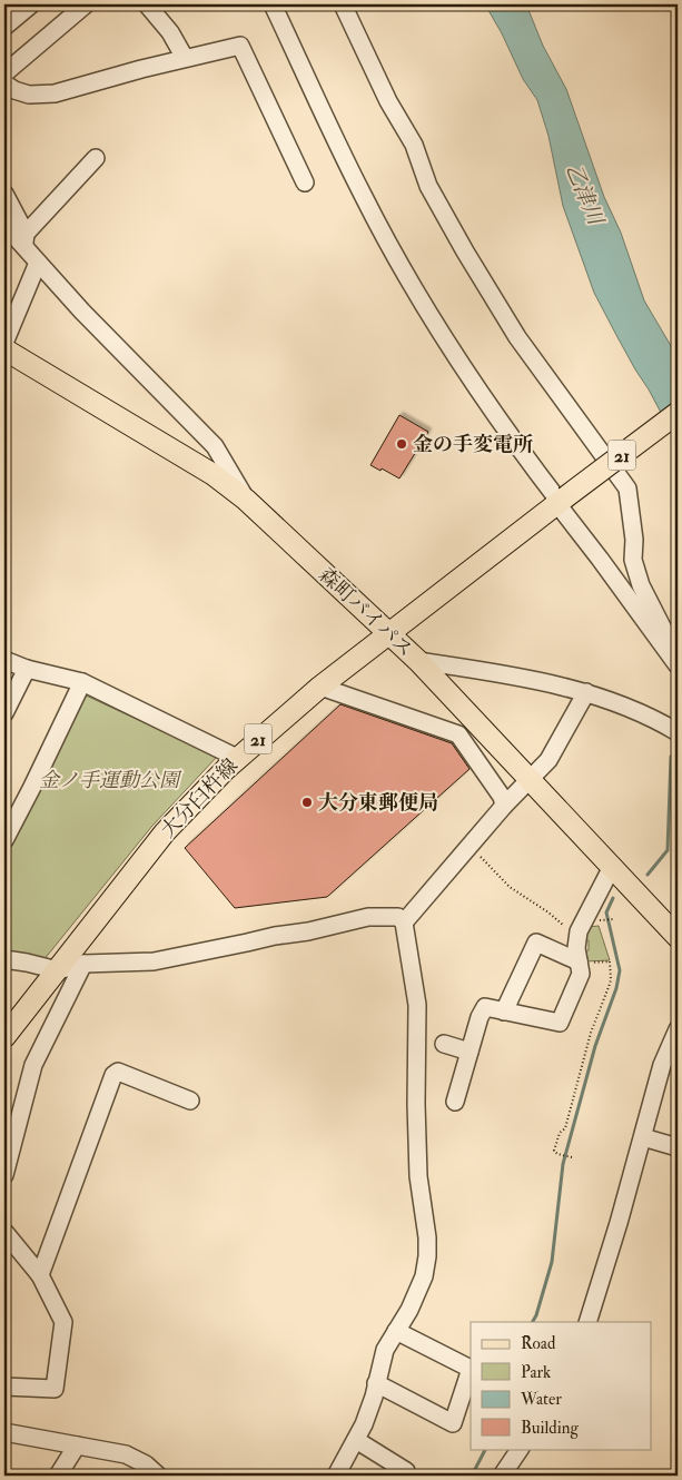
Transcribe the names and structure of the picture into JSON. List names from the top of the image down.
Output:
{
  "streets": {
    "main road": ["21", "森町バイパス", "大分臼杵線"]
  },
  "crossings": [
    ["21", "大分臼杵線"],
    ["森町バイパス", "大分臼杵線"]
  ],
  "water": ["乙津川"],
  "parks": ["金ノ手運動公園"],
  "places": ["金の手変電所", "大分東郵便局"],
  "legend": [
    "Road",
    "Park",
    "Water",
    "Building"
  ]
}
